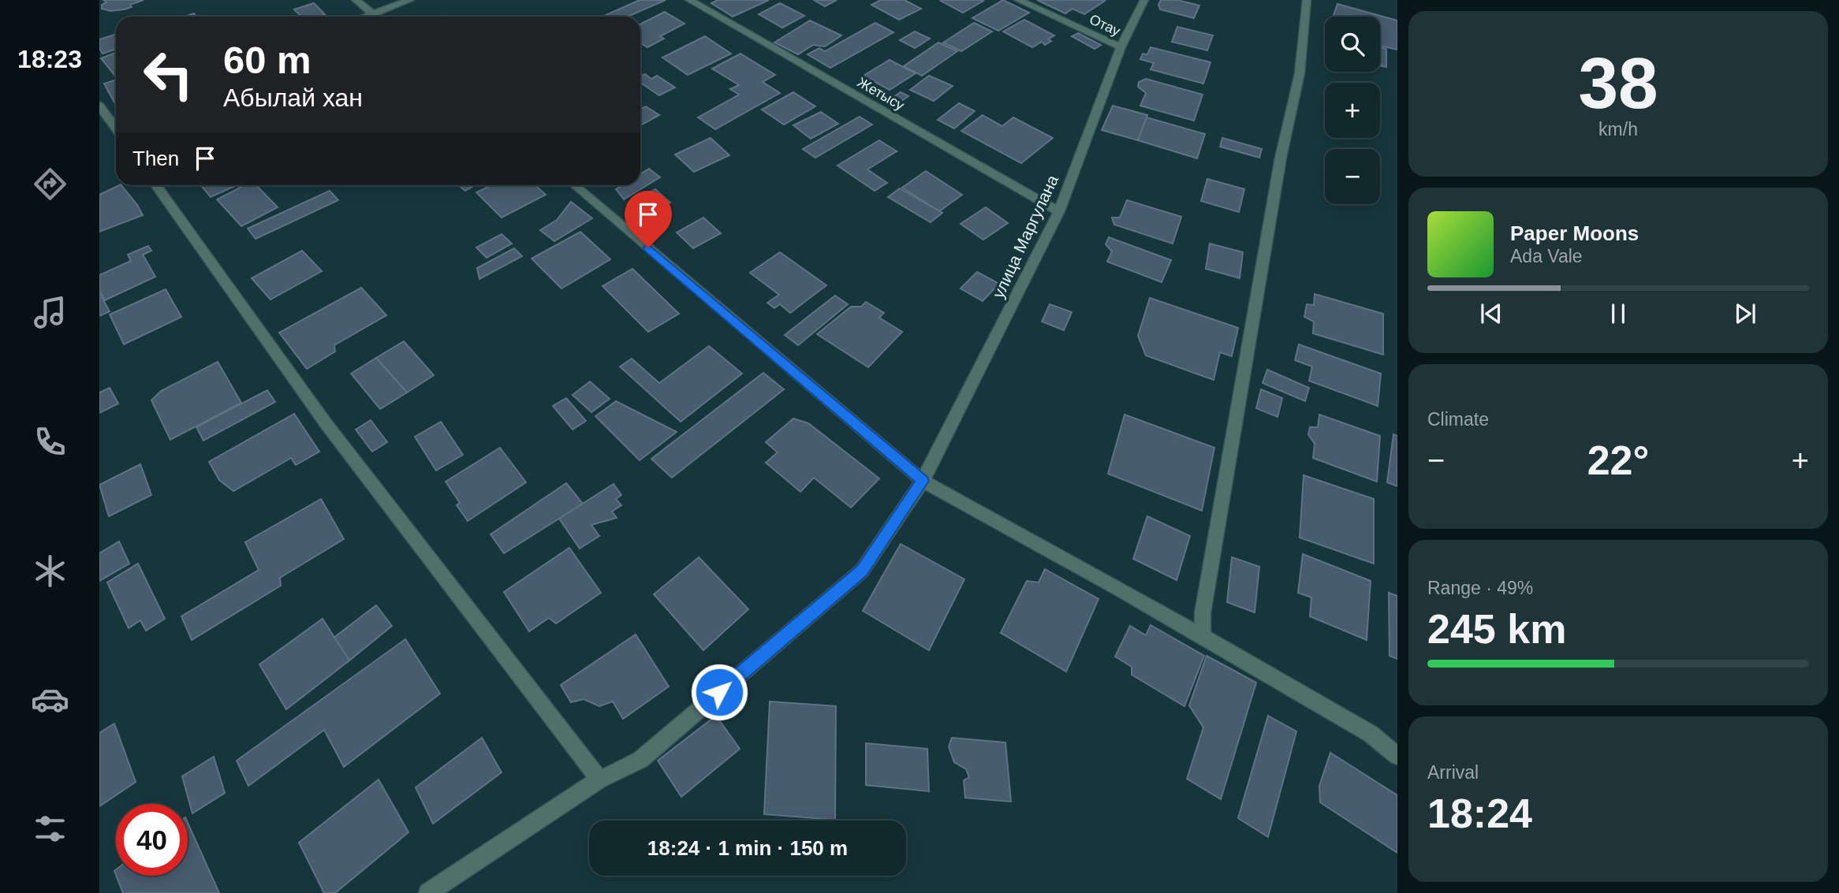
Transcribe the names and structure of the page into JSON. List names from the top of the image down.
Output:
{
  "streets": {
    "street": ["Отау", "Жетысу", "улица Маргулана"]
  },
  "crossings": [
    ["Отау", "улица Маргулана"],
    ["Жетысу", "улица Маргулана"]
  ],
  "page": {
    "tabs": "18:23",
    "tile": [
      ["38", "km/h"],
      "Climate",
      ["Range · 49%", "245 km"],
      ["Arrival", "18:24"]
    ],
    "map_buttons": ["+", "−"],
    "turn": ["60 m", "Абылай хан"],
    "then": "Then",
    "song": ["Paper Moons", "Ada Vale"],
    "heat": ["−", "22°", "+"],
    "limit": "40",
    "trip": "18:24 · 1 min · 150 m"
  }
}
